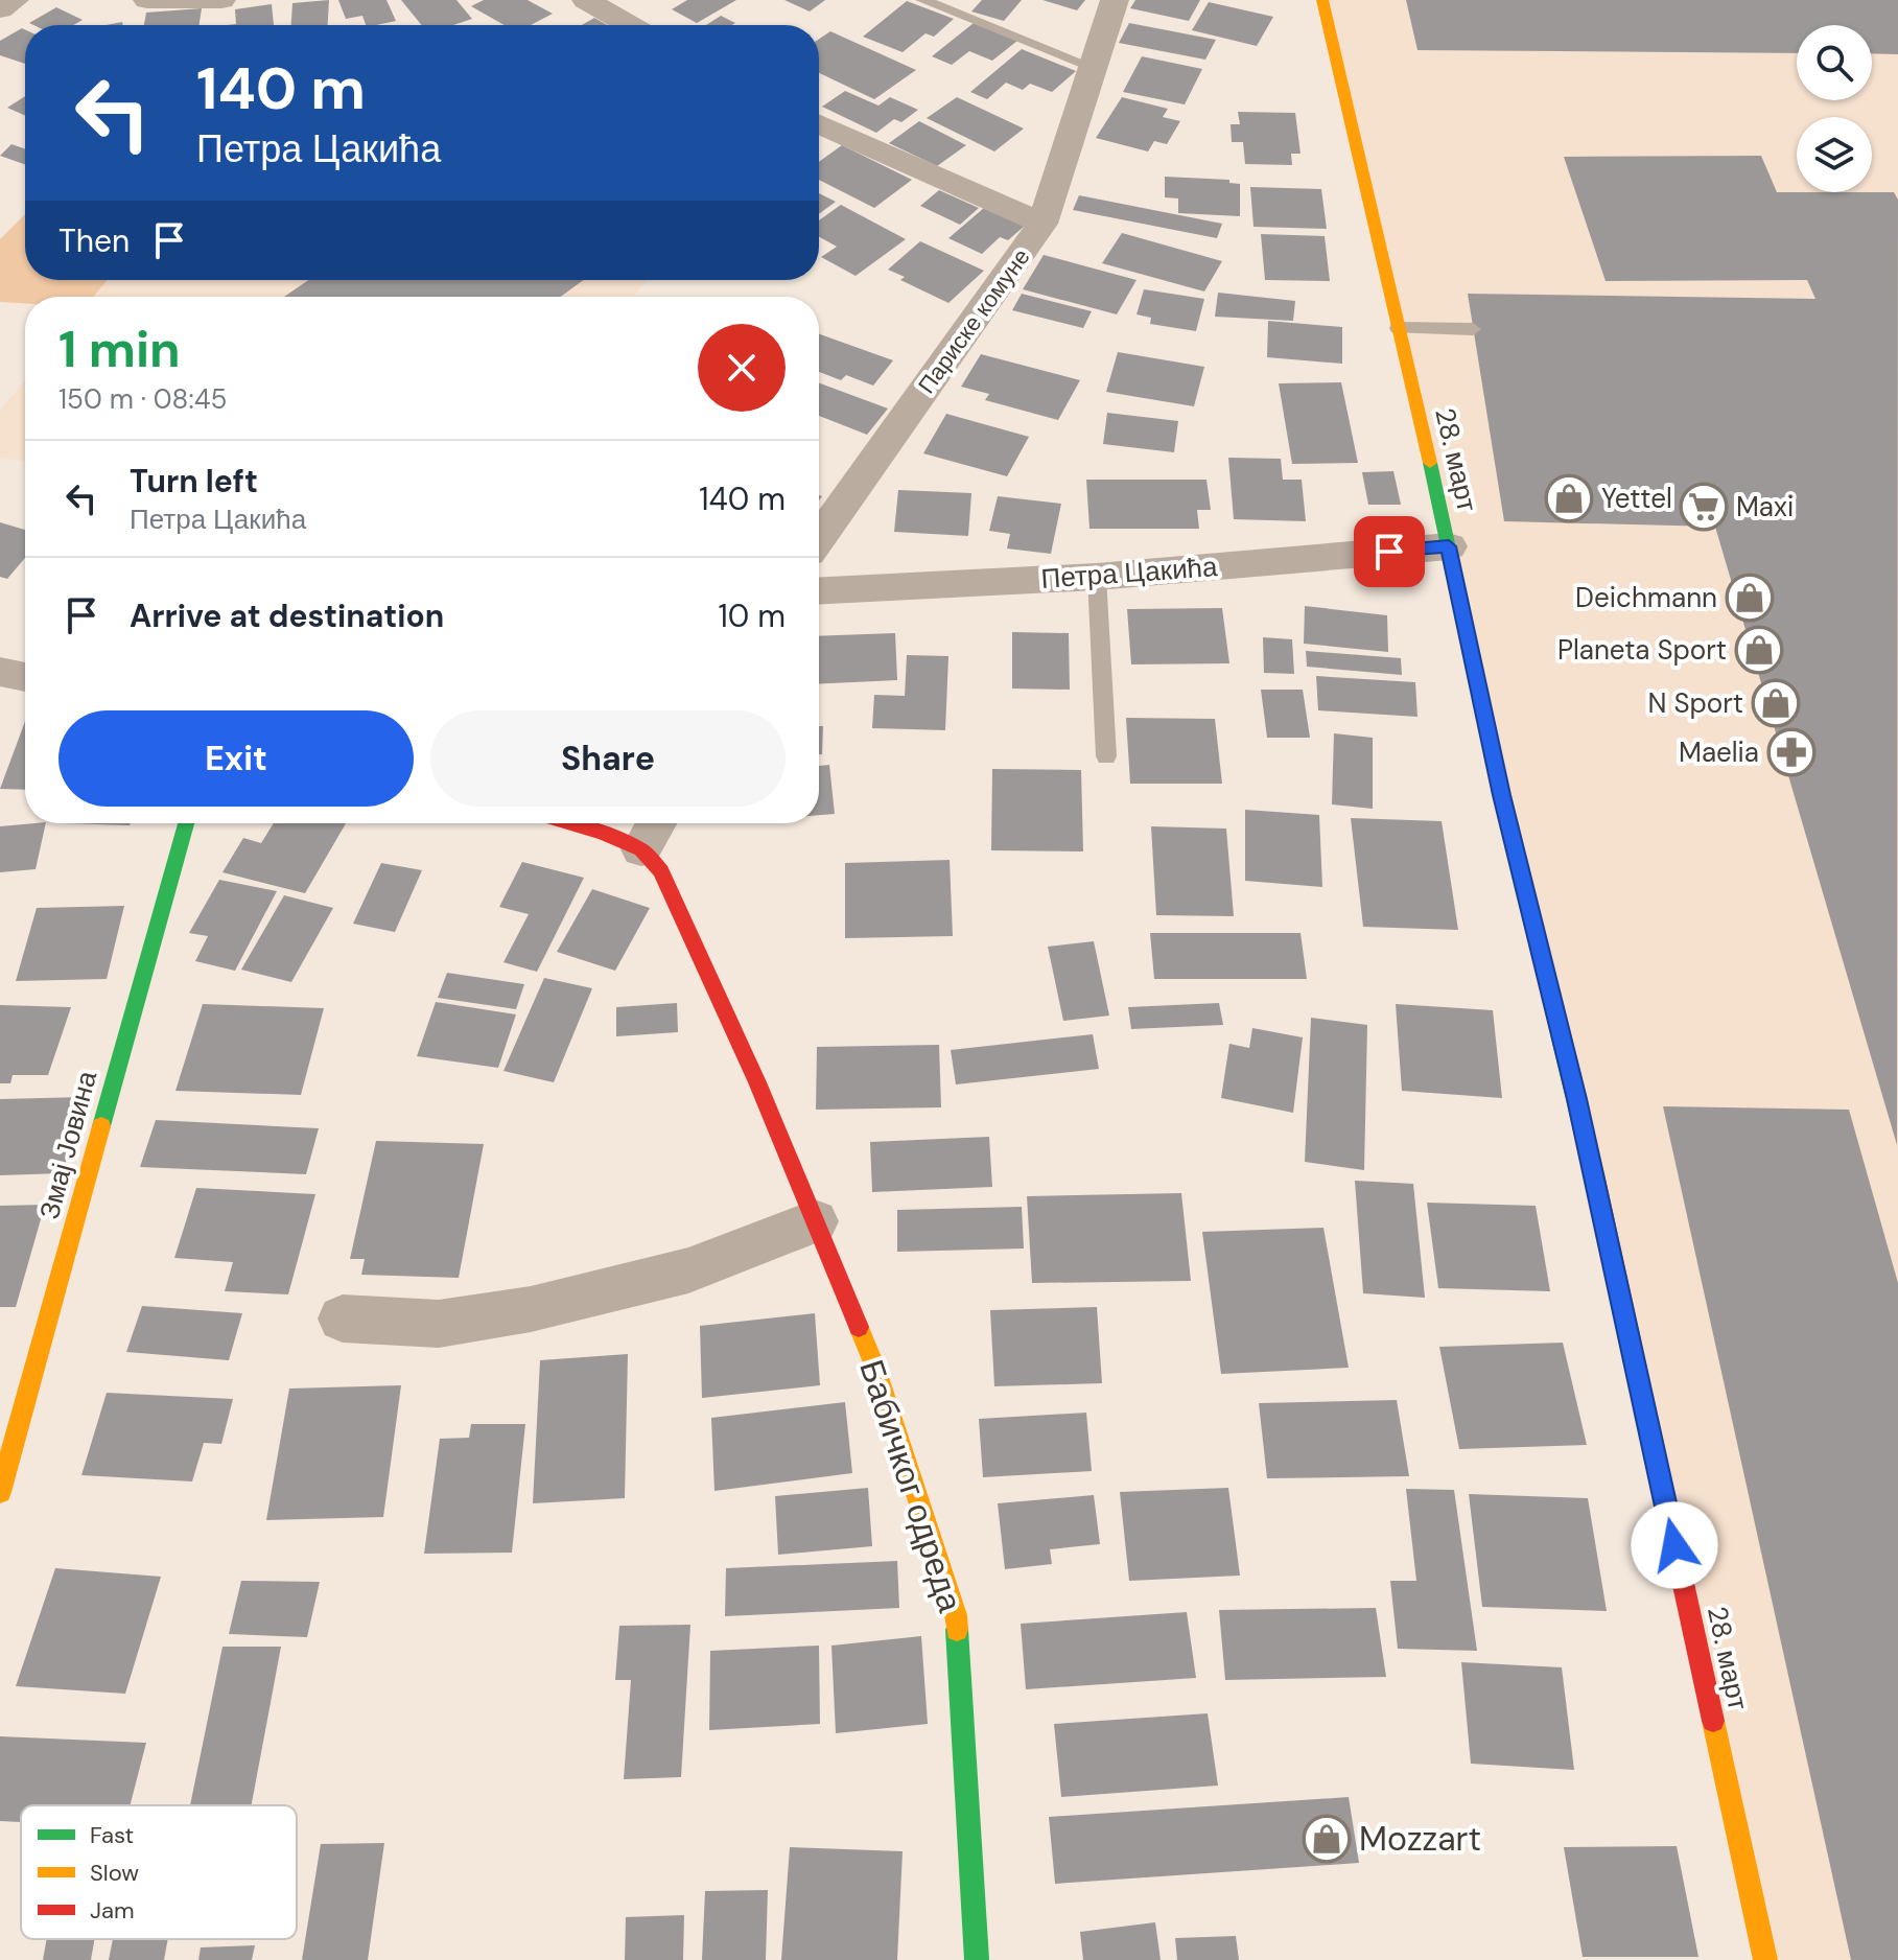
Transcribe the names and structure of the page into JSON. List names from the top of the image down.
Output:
{
  "streets": {
    "main road": ["28. март", "Змај Јовина", "Бабичког одреда"],
    "street": ["Париске комуне", "Петра Цакића"]
  },
  "crossings": [
    ["28. март", "Петра Цакића"]
  ],
  "places": {
    "shop": [
      "Yettel",
      "Deichmann",
      "Planeta Sport",
      "N Sport",
      "Mozzart"
    ],
    "supermarket": ["Maxi"],
    "pharmacy": ["Maelia"]
  },
  "legend": ["Fast", "Slow", "Jam"],
  "page": {
    "turn": ["140 m", "Петра Цакића"],
    "then": "Then",
    "heading": ["1 min", "150 m · 08:45"],
    "list": [
      {
        "name": "Turn left",
        "note": "Петра Цакића",
        "value": "140 m"
      },
      {
        "name": "Arrive at destination",
        "value": "10 m"
      }
    ],
    "buttons": ["Exit", "Share"]
  }
}
